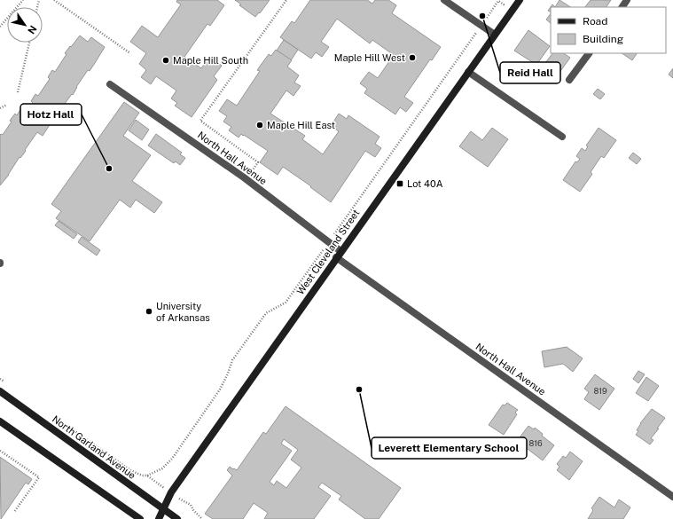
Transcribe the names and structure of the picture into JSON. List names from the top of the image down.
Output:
{
  "streets": {
    "street": ["North Hall Avenue", "West Cleveland Street", "North Garland Avenue"]
  },
  "crossings": [
    ["North Hall Avenue", "West Cleveland Street"],
    ["West Cleveland Street", "North Garland Avenue"]
  ],
  "places": {
    "other": [
      "Reid Hall",
      "Maple Hill West",
      "Maple Hill South",
      "Maple Hill East",
      "Hotz Hall",
      "University of Arkansas",
      "Leverett Elementary School"
    ],
    "transit": ["Lot 40A"]
  },
  "house_numbers": ["819", "816"],
  "legend": ["Road", "Building"],
  "north": "bottom right"
}
